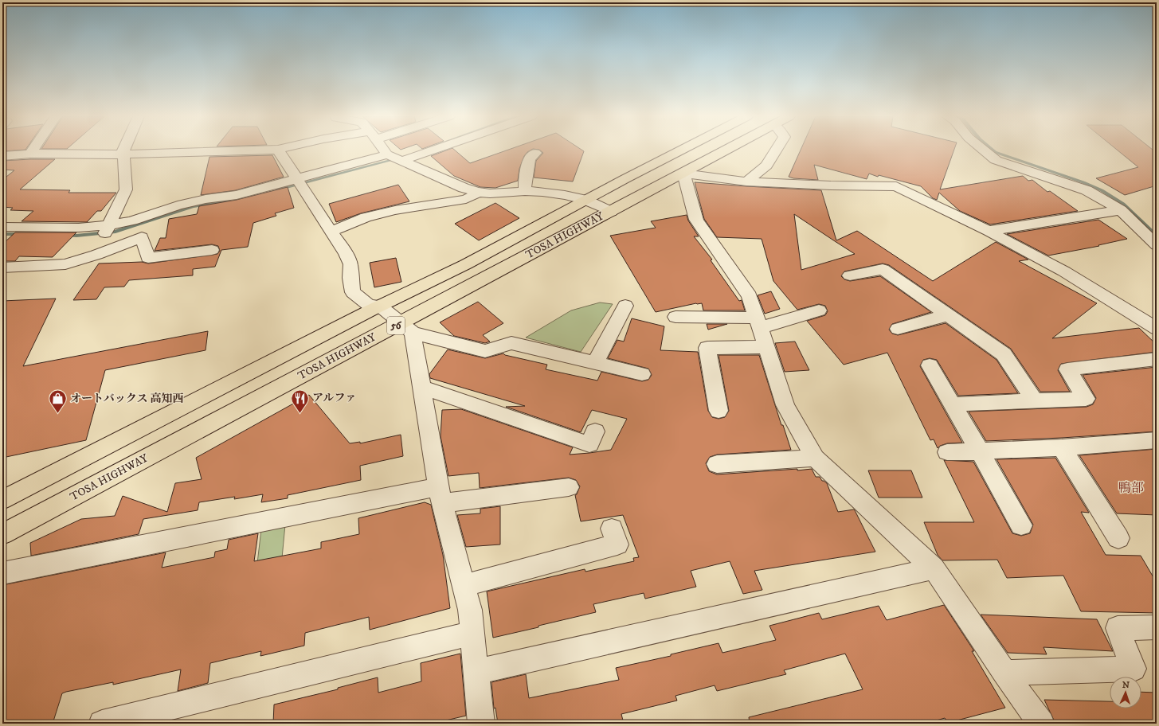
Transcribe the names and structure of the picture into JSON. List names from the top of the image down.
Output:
{
  "streets": {
    "highway": ["TOSA HIGHWAY", "56"]
  },
  "districts": ["鴨部"],
  "places": {
    "restaurant": ["アルファ"],
    "shop": ["オートバックス 高知西"]
  },
  "north": "top"
}
